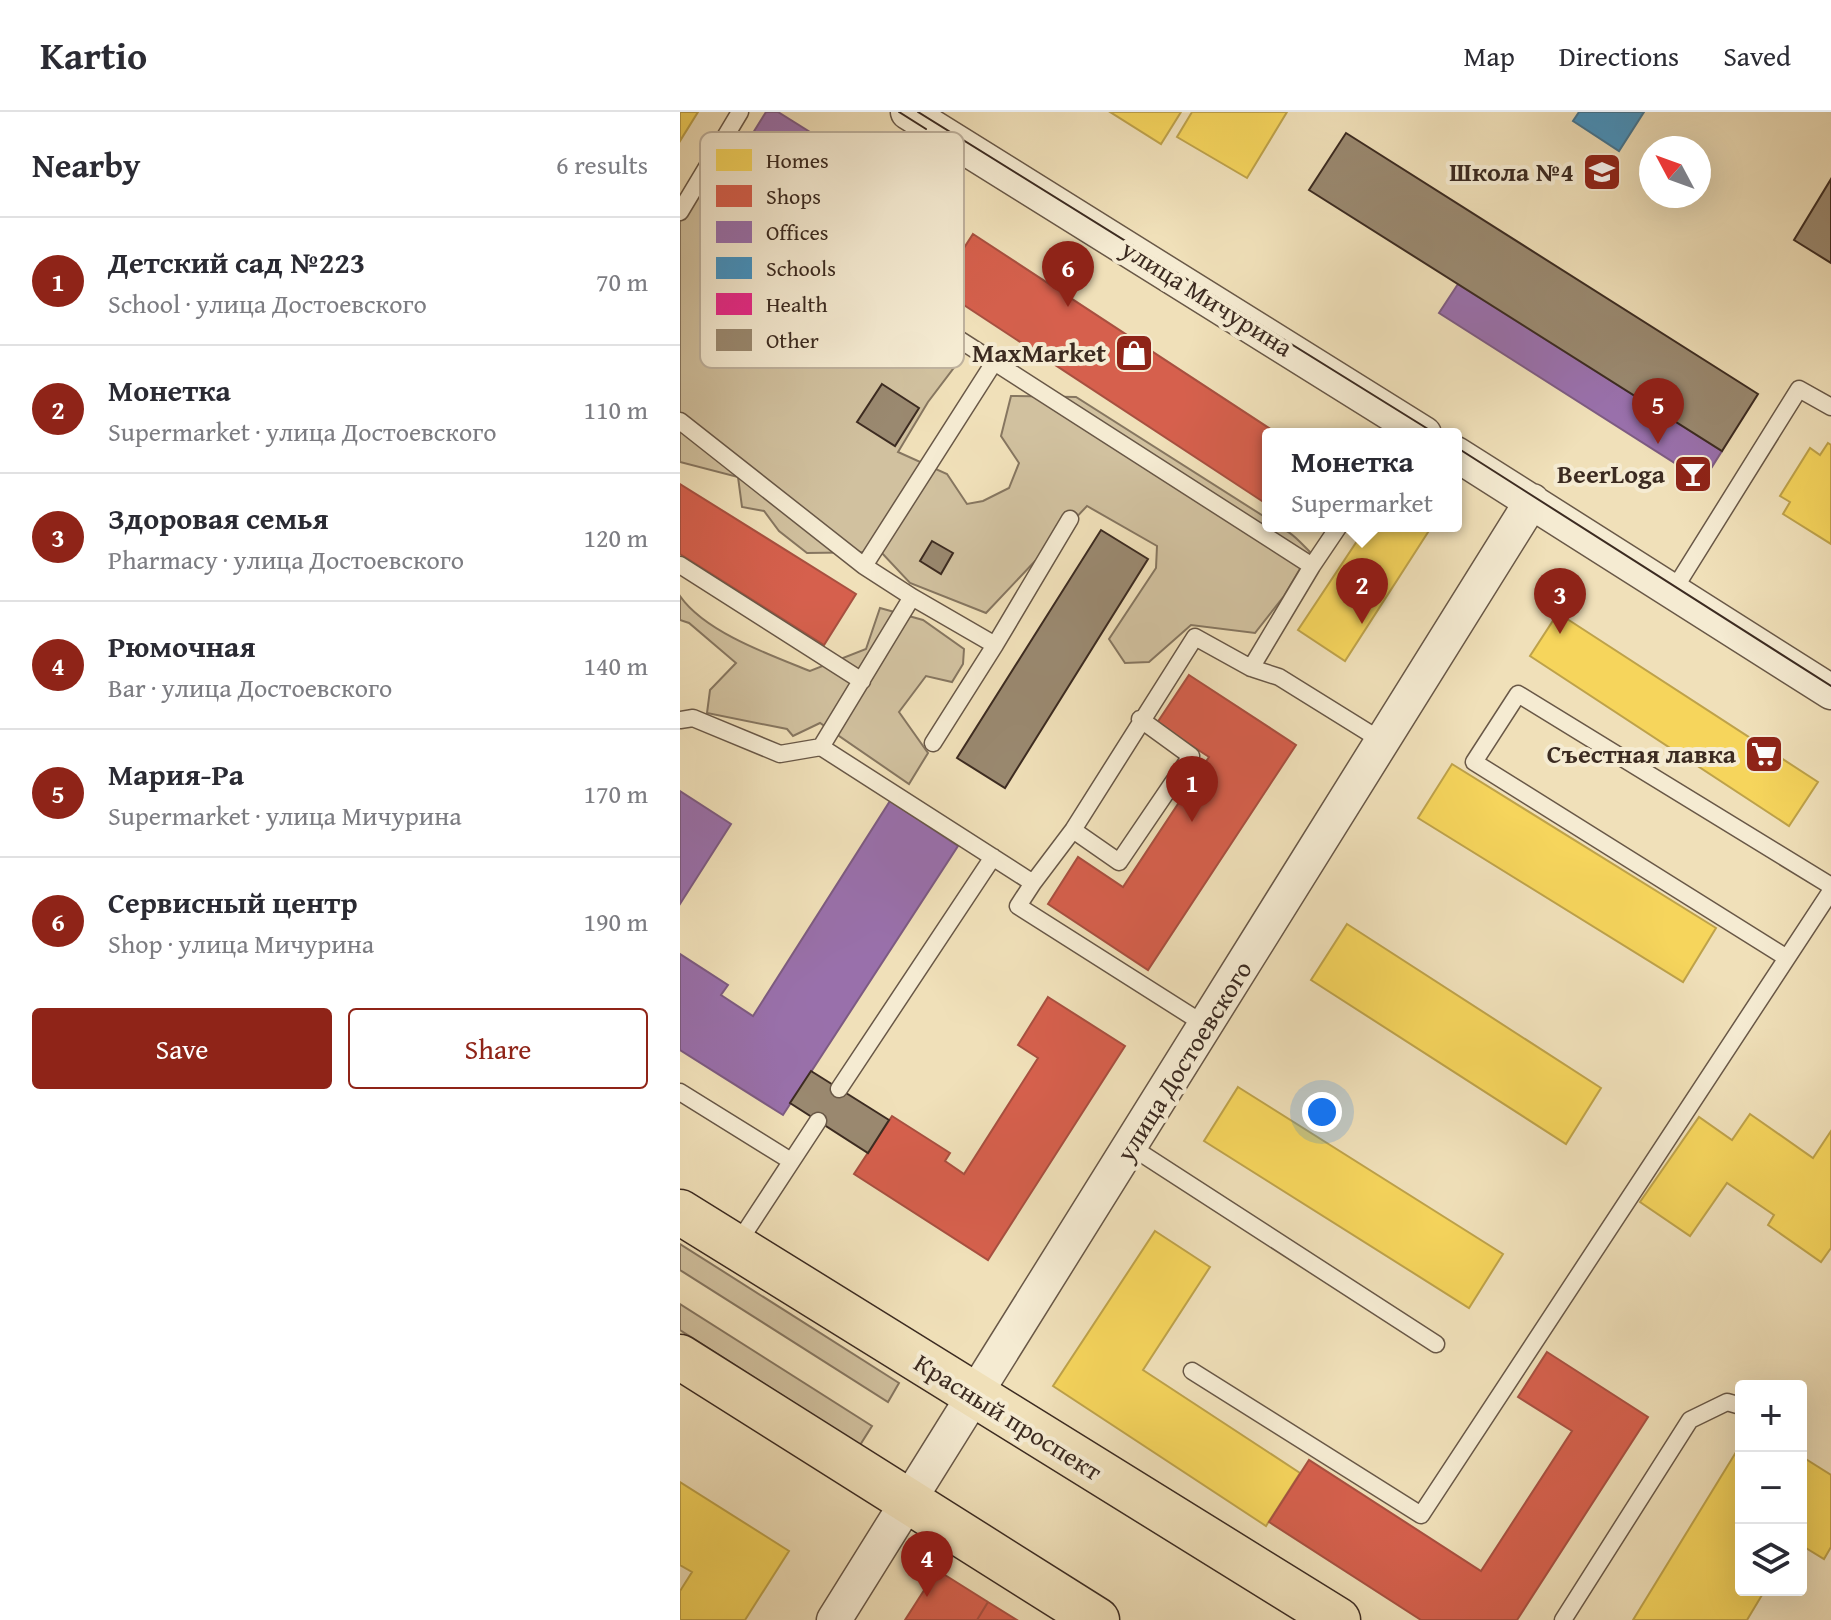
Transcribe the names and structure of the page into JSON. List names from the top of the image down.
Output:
{
  "streets": {
    "main road": ["Красный проспект"],
    "street": ["улица Мичурина", "улица Достоевского"]
  },
  "crossings": [
    ["улица Достоевского", "Красный проспект"]
  ],
  "places": {
    "school or university": ["Школа №4"],
    "shop": ["MaxMarket"],
    "bar": ["BeerLoga"],
    "supermarket": ["Съестная лавка"]
  },
  "legend": [
    "Homes",
    "Shops",
    "Offices",
    "Schools",
    "Health",
    "Other"
  ],
  "north": "top left",
  "page": {
    "header": "Kartio",
    "nav": ["Map", "Directions", "Saved"],
    "heading": ["Nearby", "6 results"],
    "list": [
      {
        "mark": "1",
        "name": "Детский сад №223",
        "note": "School · улица Достоевского",
        "value": "70 m"
      },
      {
        "mark": "2",
        "name": "Монетка",
        "note": "Supermarket · улица Достоевского",
        "value": "110 m"
      },
      {
        "mark": "3",
        "name": "Здоровая семья",
        "note": "Pharmacy · улица Достоевского",
        "value": "120 m"
      },
      {
        "mark": "4",
        "name": "Рюмочная",
        "note": "Bar · улица Достоевского",
        "value": "140 m"
      },
      {
        "mark": "5",
        "name": "Мария-Ра",
        "note": "Supermarket · улица Мичурина",
        "value": "170 m"
      },
      {
        "mark": "6",
        "name": "Сервисный центр",
        "note": "Shop · улица Мичурина",
        "value": "190 m"
      }
    ],
    "pins": [
      "6",
      "5",
      "2",
      "3",
      "1",
      "4"
    ],
    "popup": ["Монетка", "Supermarket"],
    "buttons": ["Save", "Share"],
    "map_buttons": ["+", "−"]
  }
}
